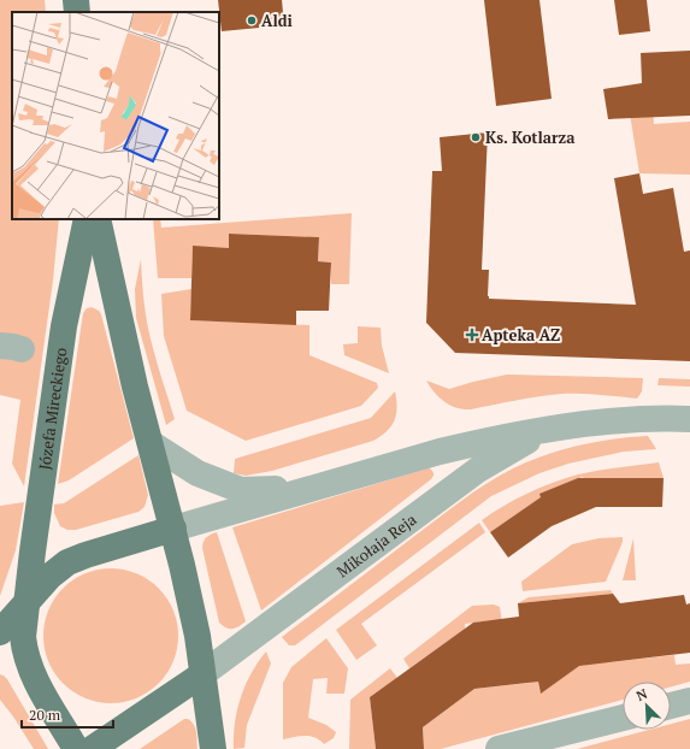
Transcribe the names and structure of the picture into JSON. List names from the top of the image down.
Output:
{
  "streets": {
    "main road": ["Józefa Mireckiego"],
    "street": ["Mikołaja Reja"]
  },
  "places": {
    "other": ["Aldi", "Ks. Kotlarza"],
    "health": ["Apteka AZ"]
  },
  "scale_bar": "20 m",
  "north": "top left"
}
